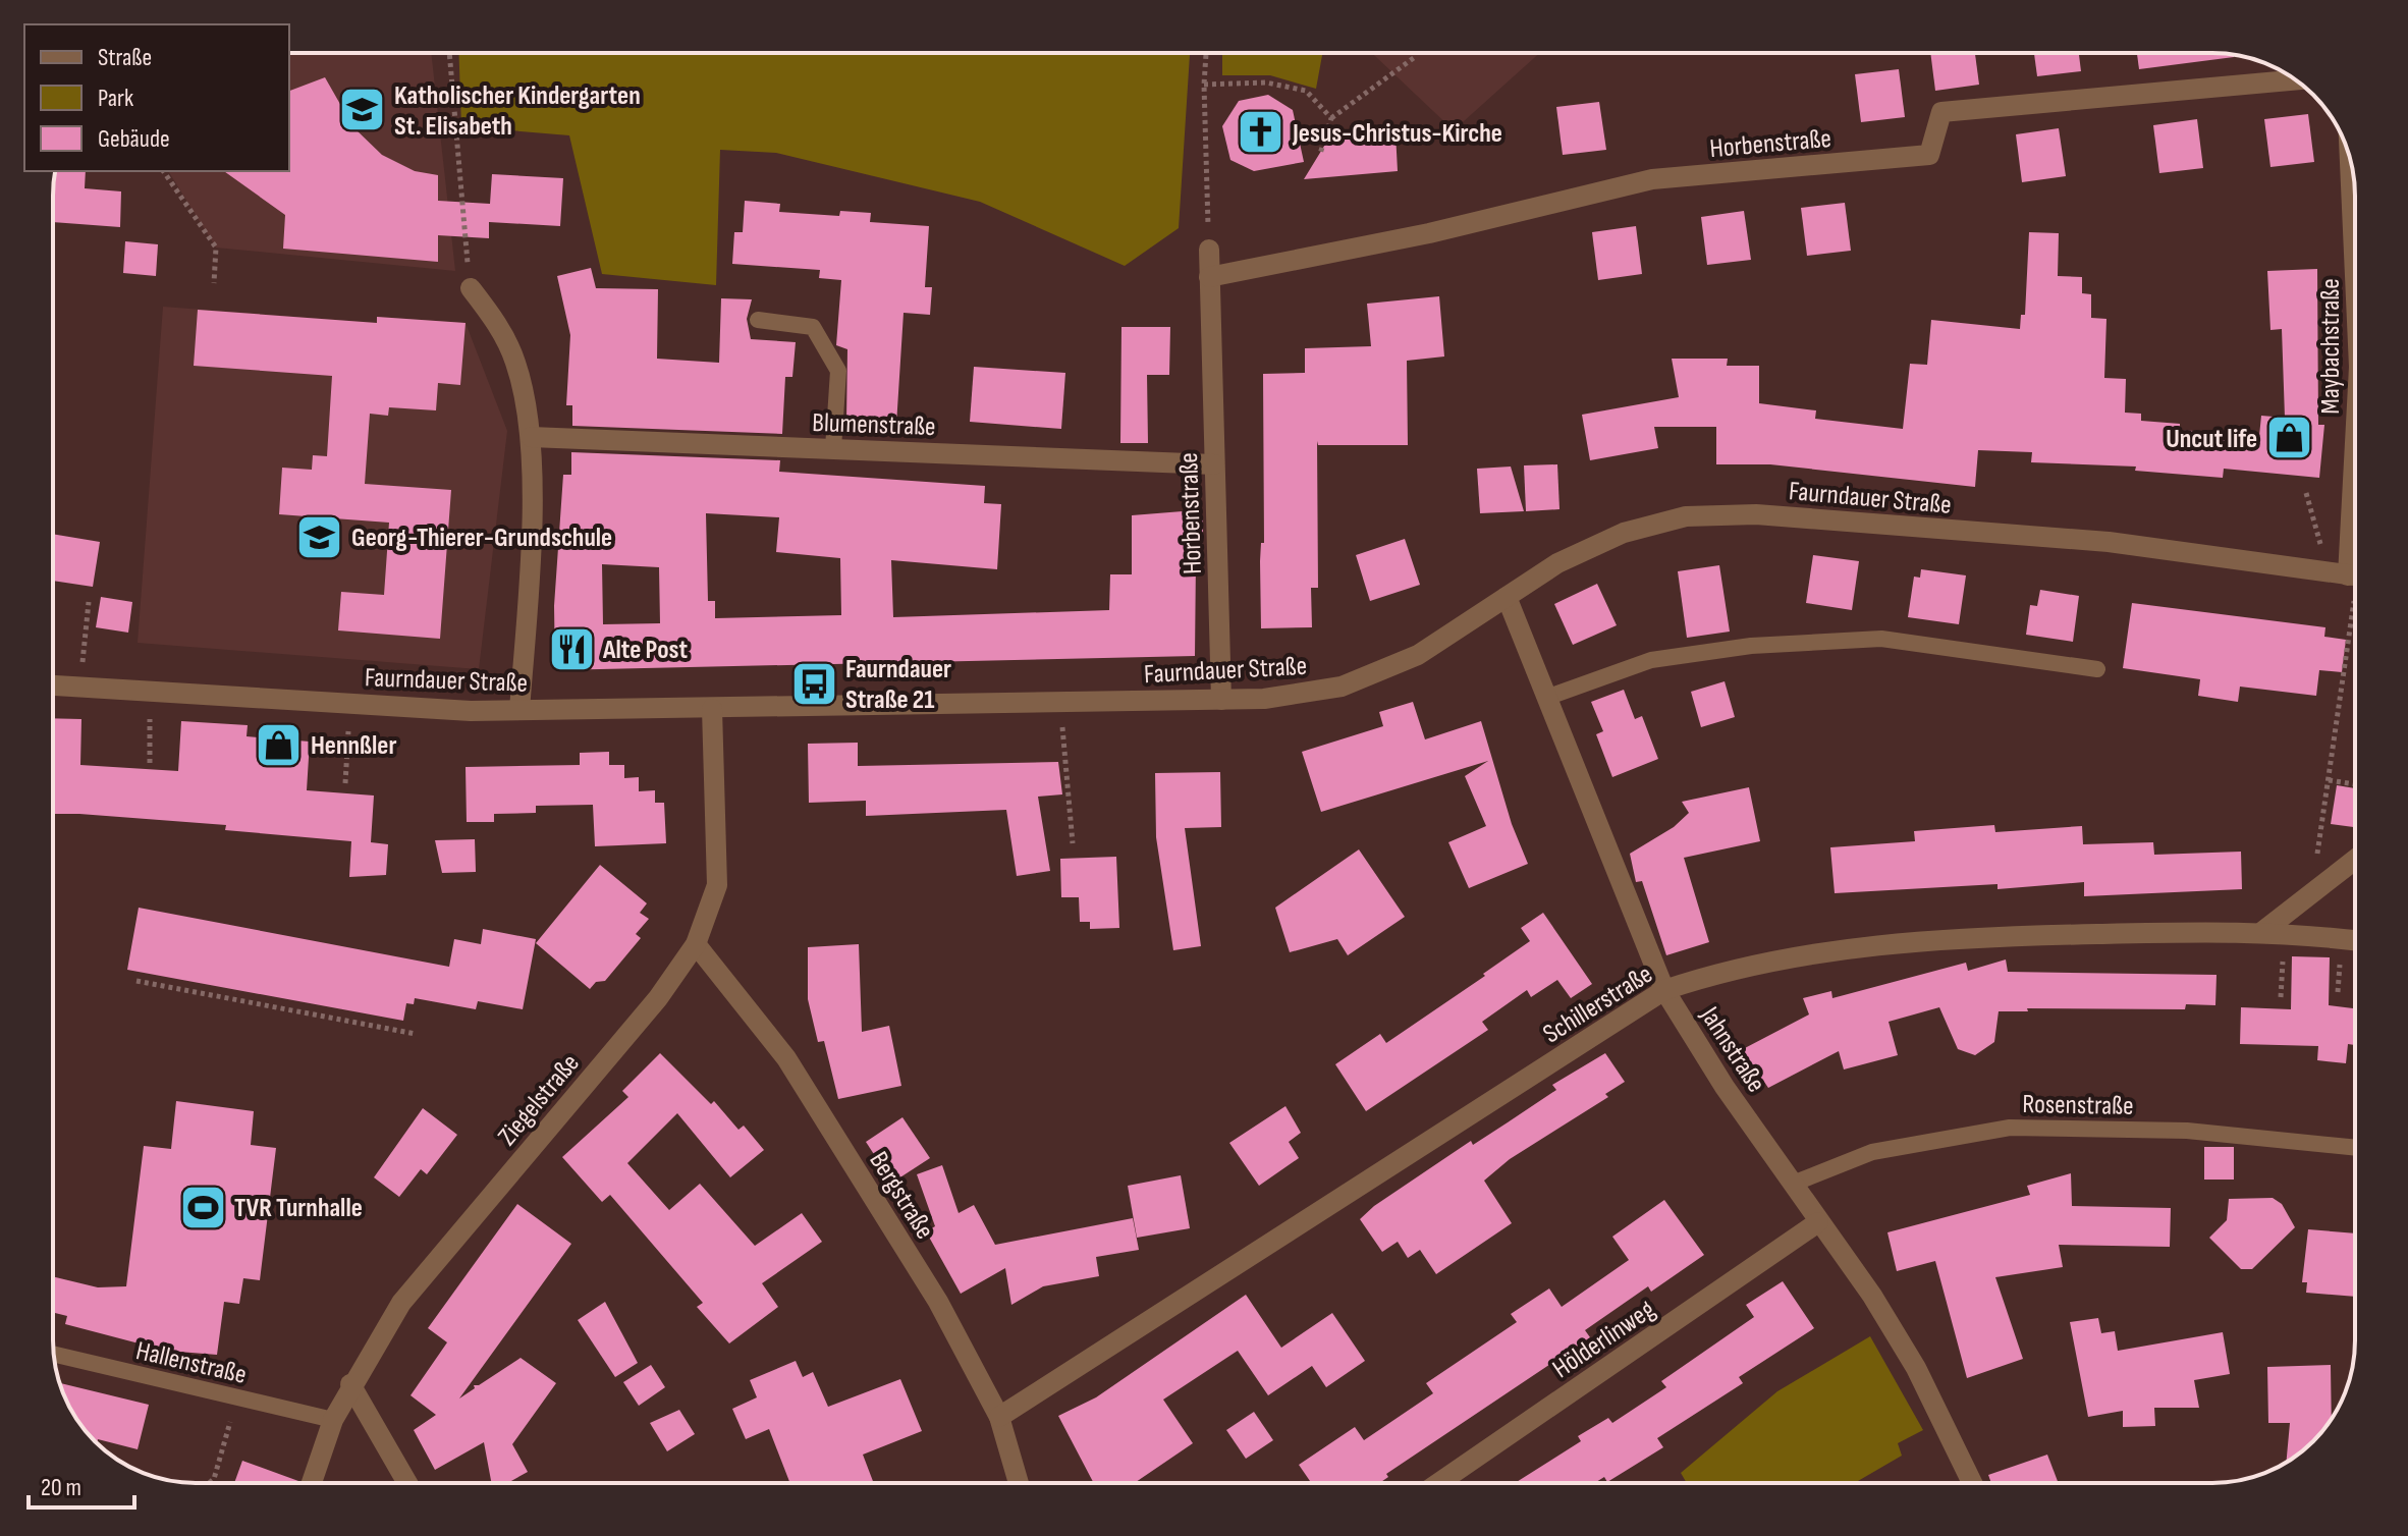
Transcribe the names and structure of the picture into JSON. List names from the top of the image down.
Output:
{
  "streets": {
    "street": [
      "Horbenstraße",
      "Maybachstraße",
      "Blumenstraße",
      "Faurndauer Straße",
      "Schillerstraße",
      "Jahnstraße",
      "Ziegelstraße",
      "Bergstraße",
      "Hölderlinweg"
    ],
    "lane": ["Rosenstraße", "Hallenstraße"]
  },
  "crossings": [
    ["Horbenstraße", "Blumenstraße"],
    ["Horbenstraße", "Faurndauer Straße"],
    ["Maybachstraße", "Faurndauer Straße"],
    ["Faurndauer Straße", "Jahnstraße"],
    ["Faurndauer Straße", "Ziegelstraße"],
    ["Schillerstraße", "Jahnstraße"],
    ["Schillerstraße", "Bergstraße"],
    ["Jahnstraße", "Rosenstraße"],
    ["Jahnstraße", "Hölderlinweg"],
    ["Ziegelstraße", "Bergstraße"],
    ["Ziegelstraße", "Hallenstraße"]
  ],
  "places": {
    "school or university": ["Katholischer Kindergarten St. Elisabeth", "Georg-Thierer-Grundschule"],
    "church": ["Jesus-Christus-Kirche"],
    "shop": ["Uncut life", "Hennßler"],
    "restaurant": ["Alte Post"],
    "bus stop": ["Faurndauer Straße 21"],
    "sports": ["TVR Turnhalle"]
  },
  "legend": ["Straße", "Park", "Gebäude"],
  "scale_bar": "20 m"
}
